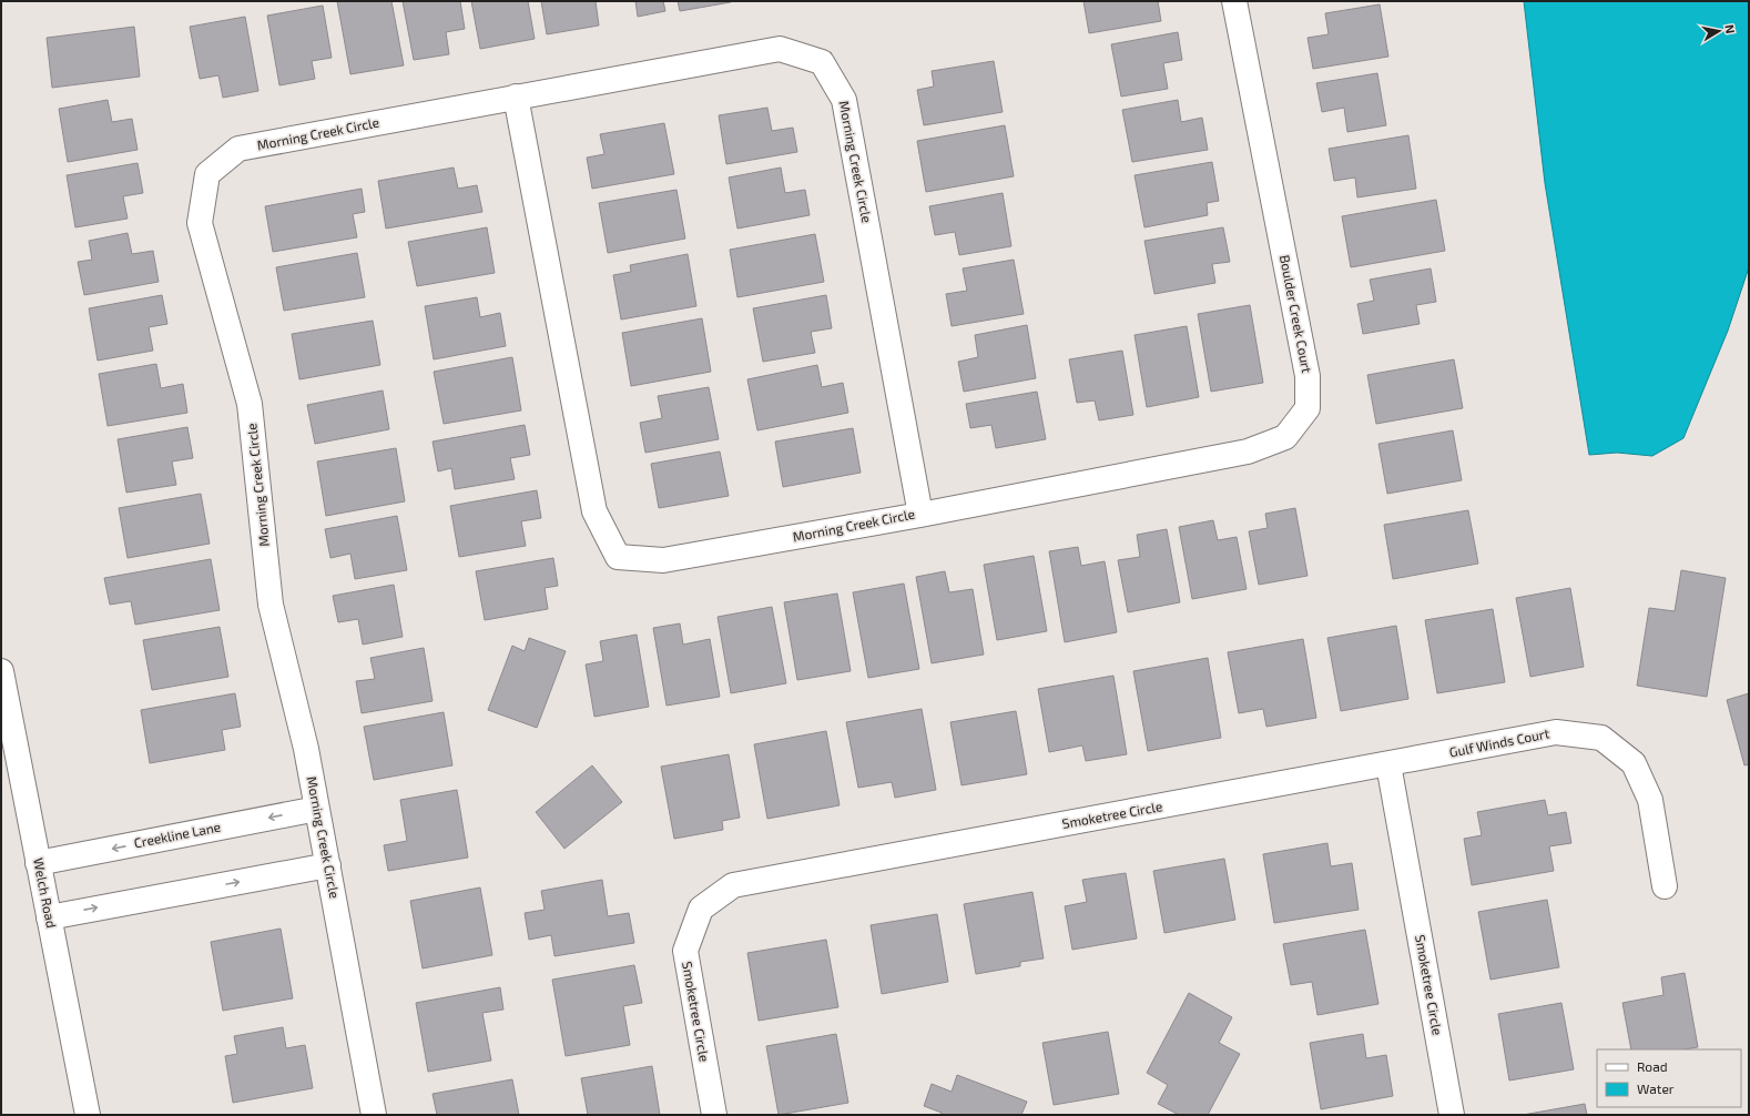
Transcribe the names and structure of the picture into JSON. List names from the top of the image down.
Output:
{
  "streets": {
    "street": [
      "Morning Creek Circle",
      "Boulder Creek Court",
      "Gulf Winds Court",
      "Smoketree Circle",
      "Creekline Lane",
      "Welch Road"
    ]
  },
  "crossings": [
    ["Morning Creek Circle", "Boulder Creek Court"],
    ["Morning Creek Circle", "Creekline Lane"],
    ["Gulf Winds Court", "Smoketree Circle"],
    ["Creekline Lane", "Welch Road"]
  ],
  "legend": ["Road", "Water"],
  "north": "right"
}
